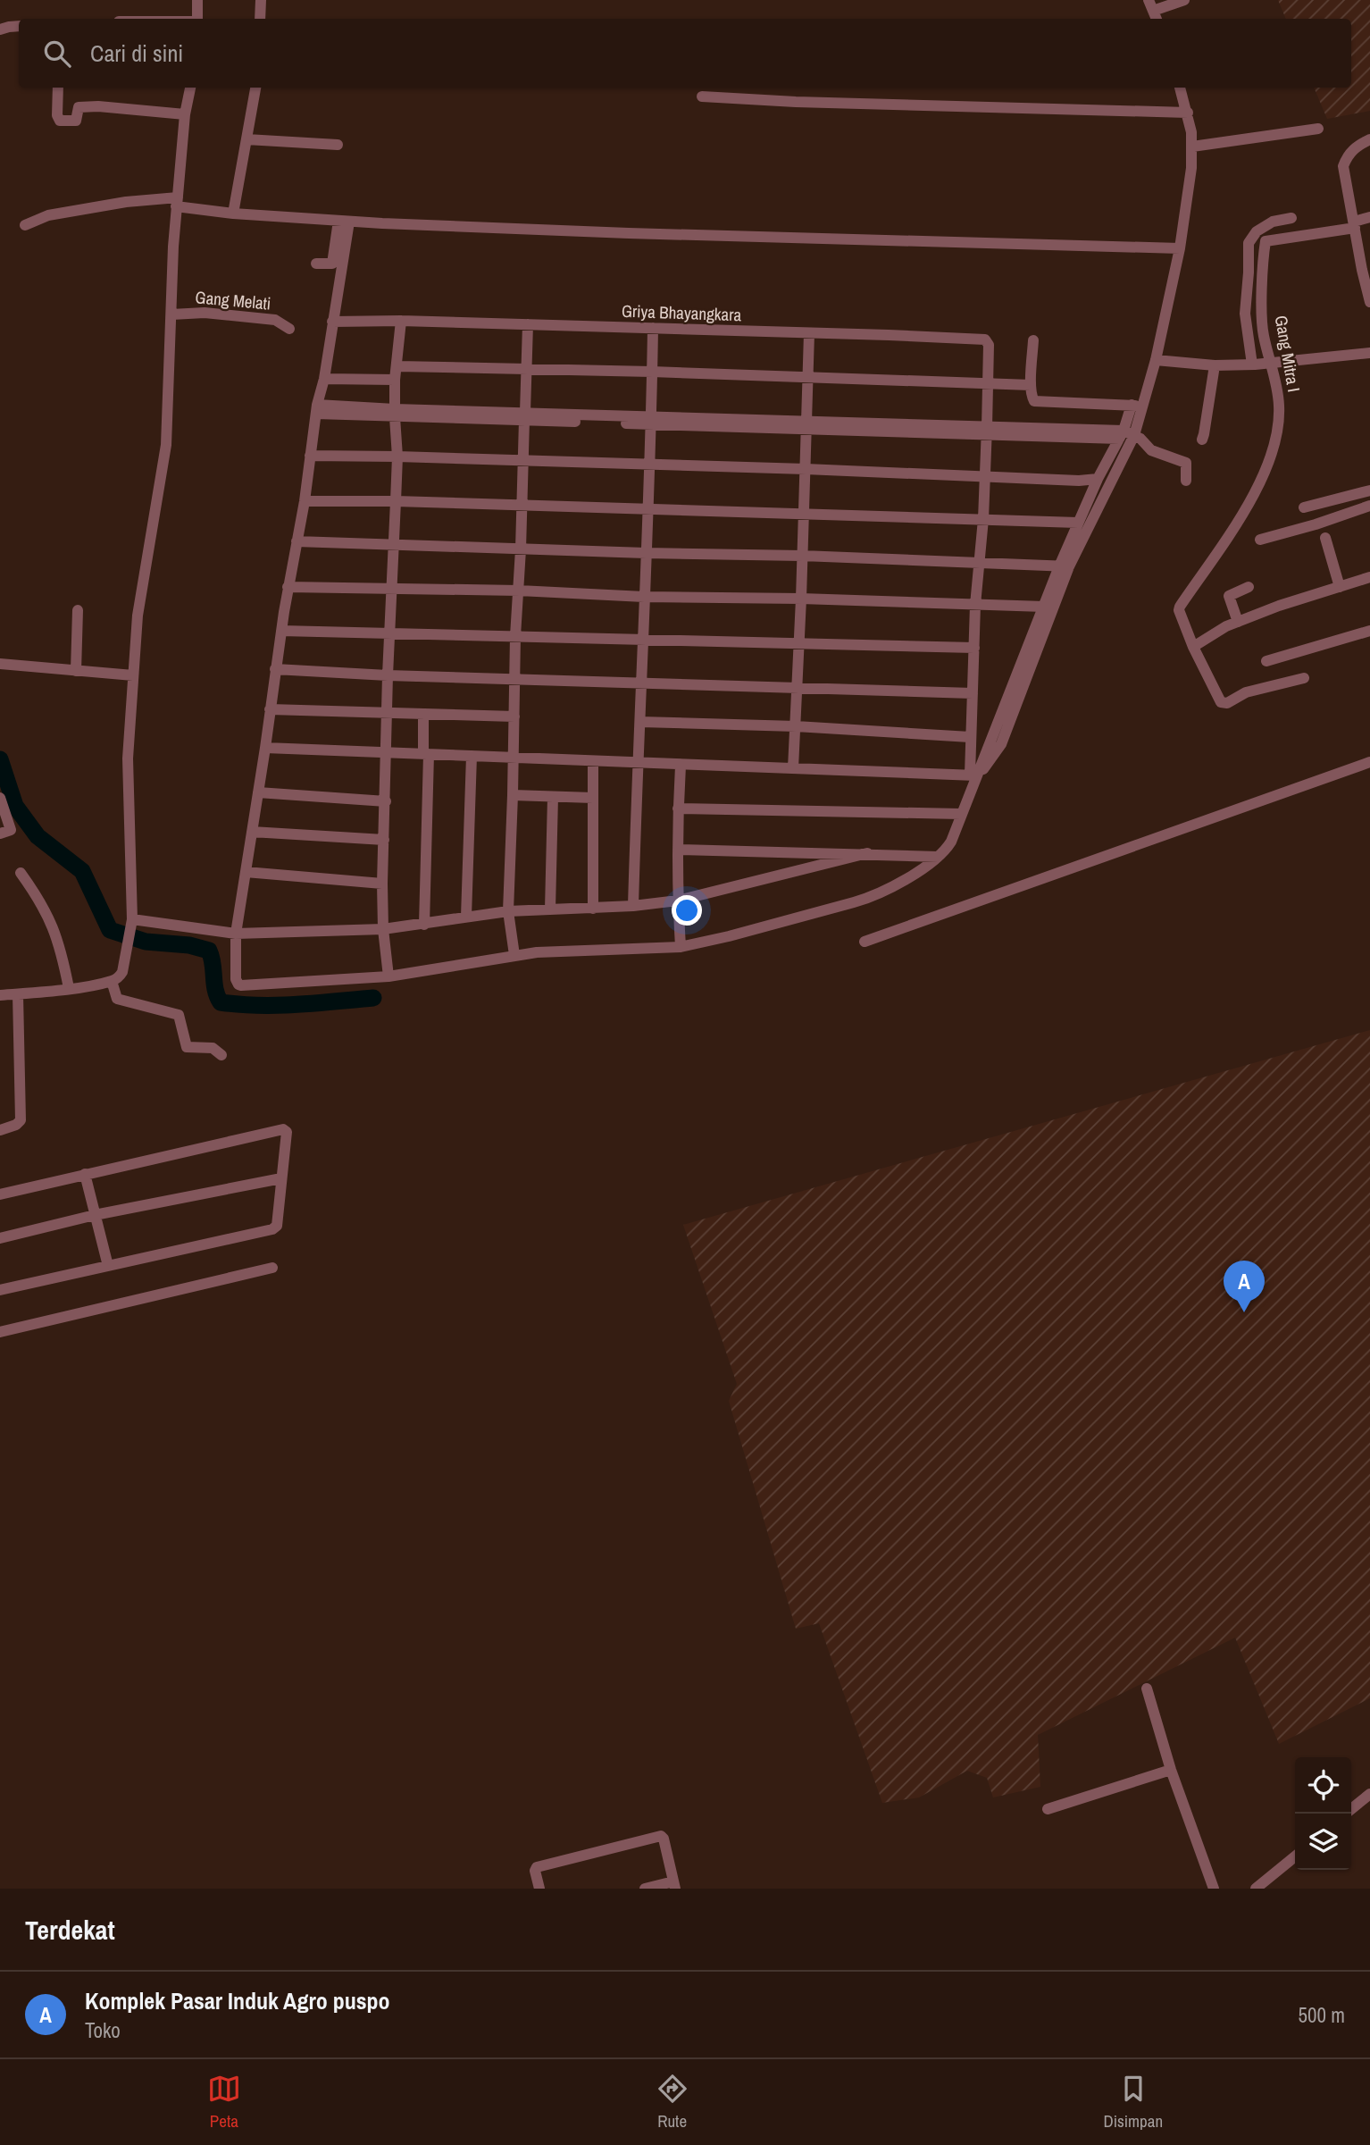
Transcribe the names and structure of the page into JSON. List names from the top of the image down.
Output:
{
  "streets": {
    "street": ["Gang Melati", "Griya Bhayangkara", "Gang Mitra I"]
  },
  "page": {
    "search": "Cari di sini",
    "pins": "A",
    "heading": "Terdekat",
    "list": [
      {
        "mark": "A",
        "name": "Komplek Pasar Induk Agro puspo",
        "note": "Toko",
        "value": "500 m"
      }
    ],
    "nav": ["Peta", "Rute", "Disimpan"]
  }
}
